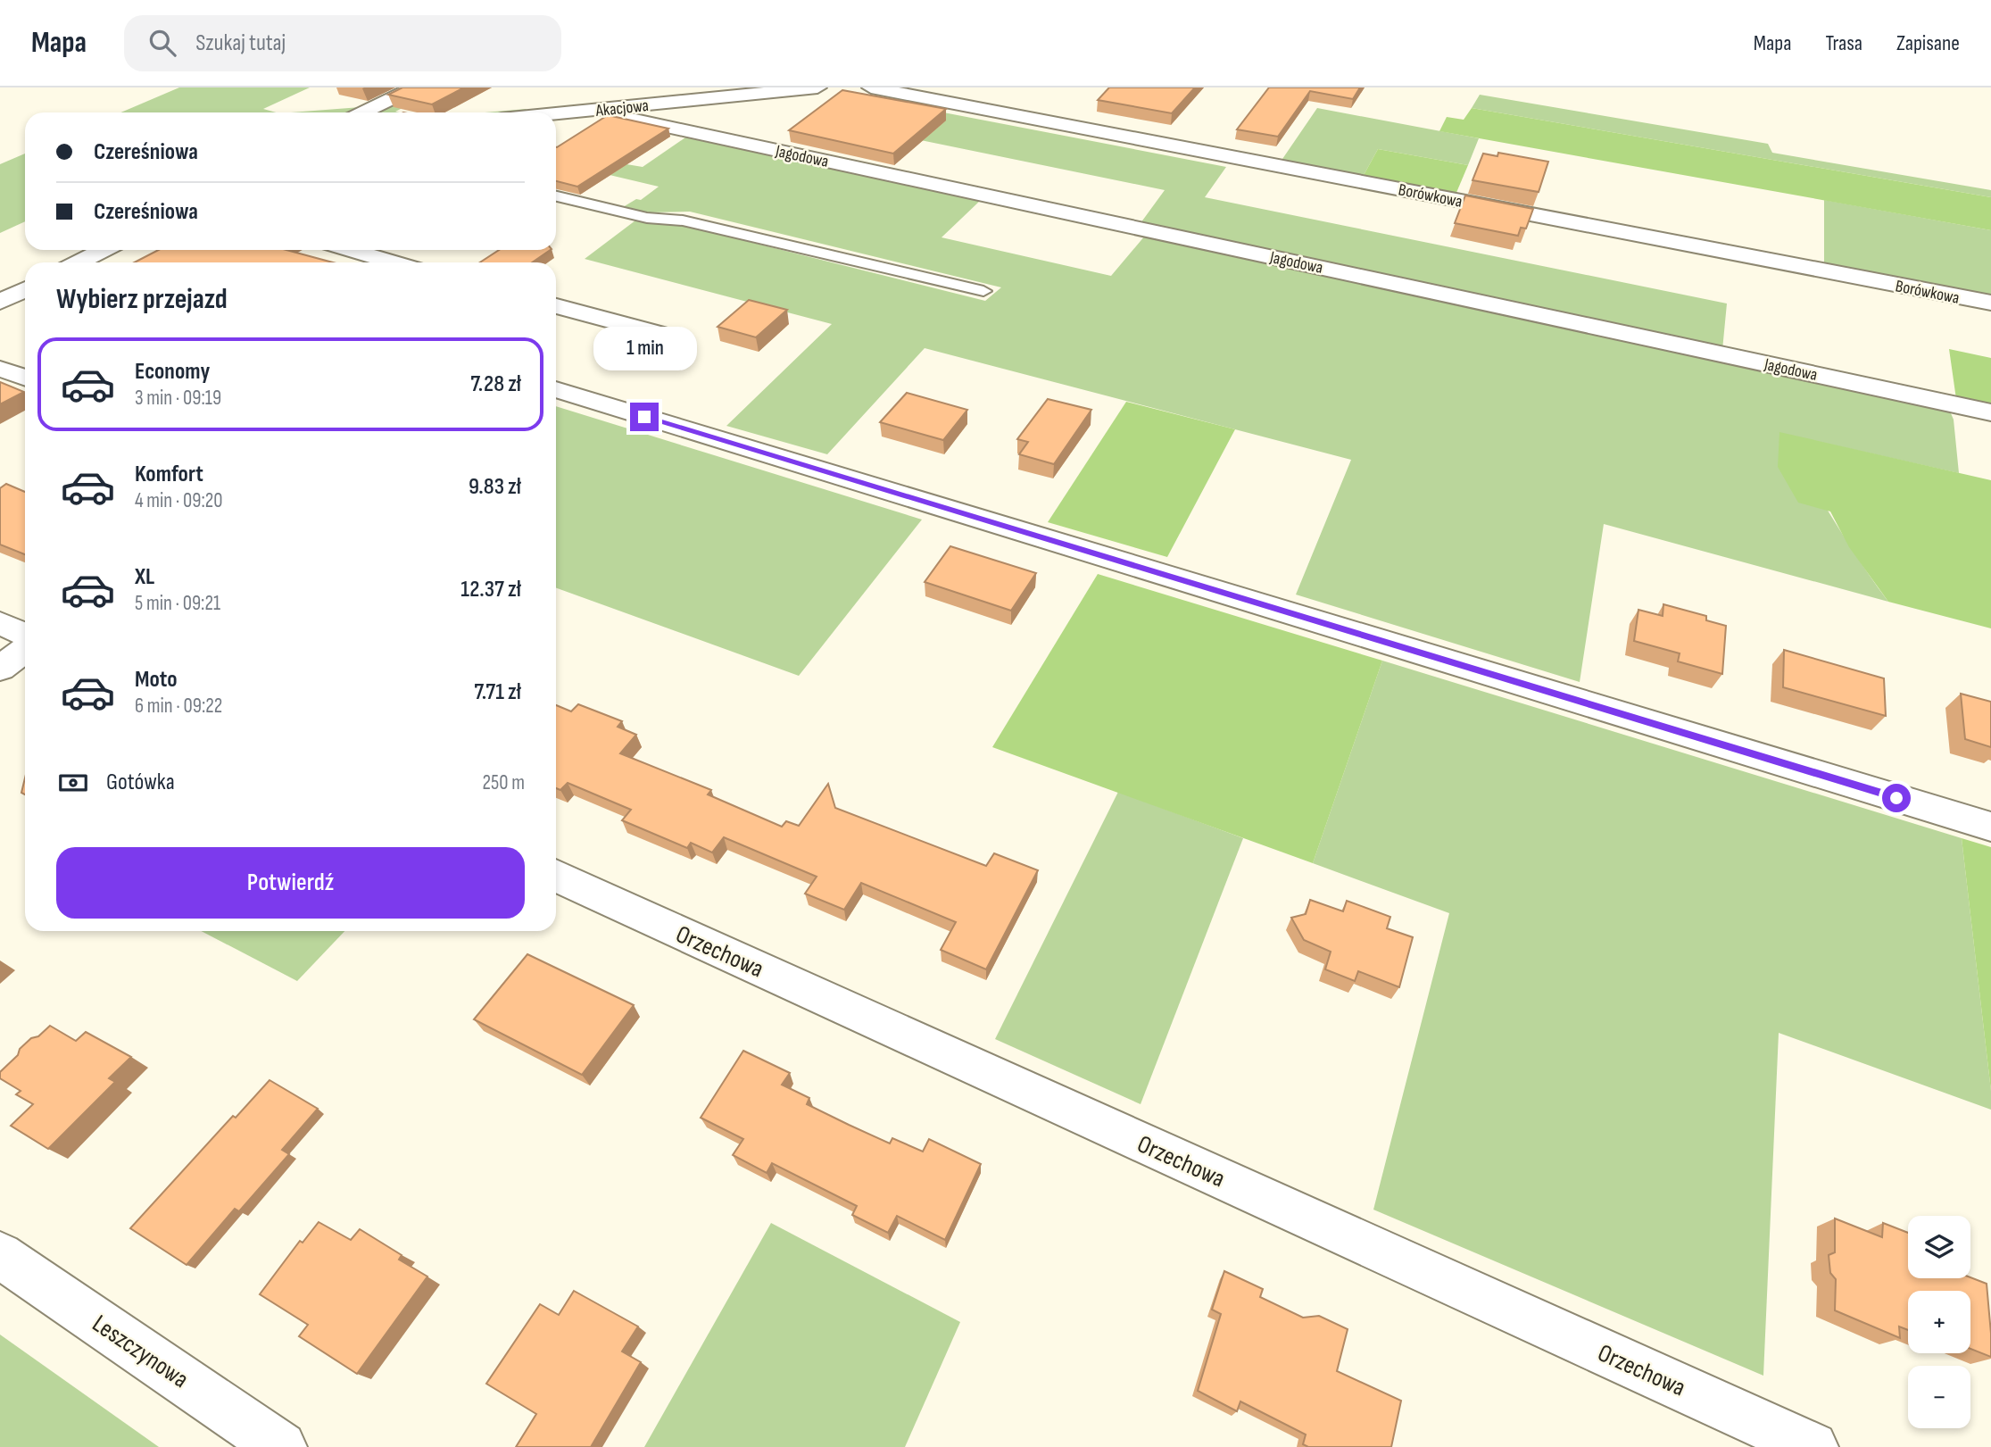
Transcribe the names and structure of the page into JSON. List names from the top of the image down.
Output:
{
  "streets": {
    "street": [
      "Akacjowa",
      "Jagodowa",
      "Borówkowa",
      "Orzechowa",
      "Leszczynowa"
    ]
  },
  "crossings": [
    ["Akacjowa", "Jagodowa"]
  ],
  "page": {
    "header": "Mapa",
    "search": "Szukaj tutaj",
    "nav": ["Mapa", "Trasa", "Zapisane"],
    "banner": ["Czereśniowa", "Czereśniowa"],
    "heading": "Wybierz przejazd",
    "bubble": "1 min",
    "list": [
      {
        "name": "Economy",
        "note": "3 min · 09:19",
        "value": "7.28 zł"
      },
      {
        "name": "Komfort",
        "note": "4 min · 09:20",
        "value": "9.83 zł"
      },
      {
        "name": "XL",
        "note": "5 min · 09:21",
        "value": "12.37 zł"
      },
      {
        "name": "Moto",
        "note": "6 min · 09:22",
        "value": "7.71 zł"
      }
    ],
    "pay": ["Gotówka", "250 m"],
    "buttons": "Potwierdź",
    "map_buttons": ["+", "−"]
  }
}
